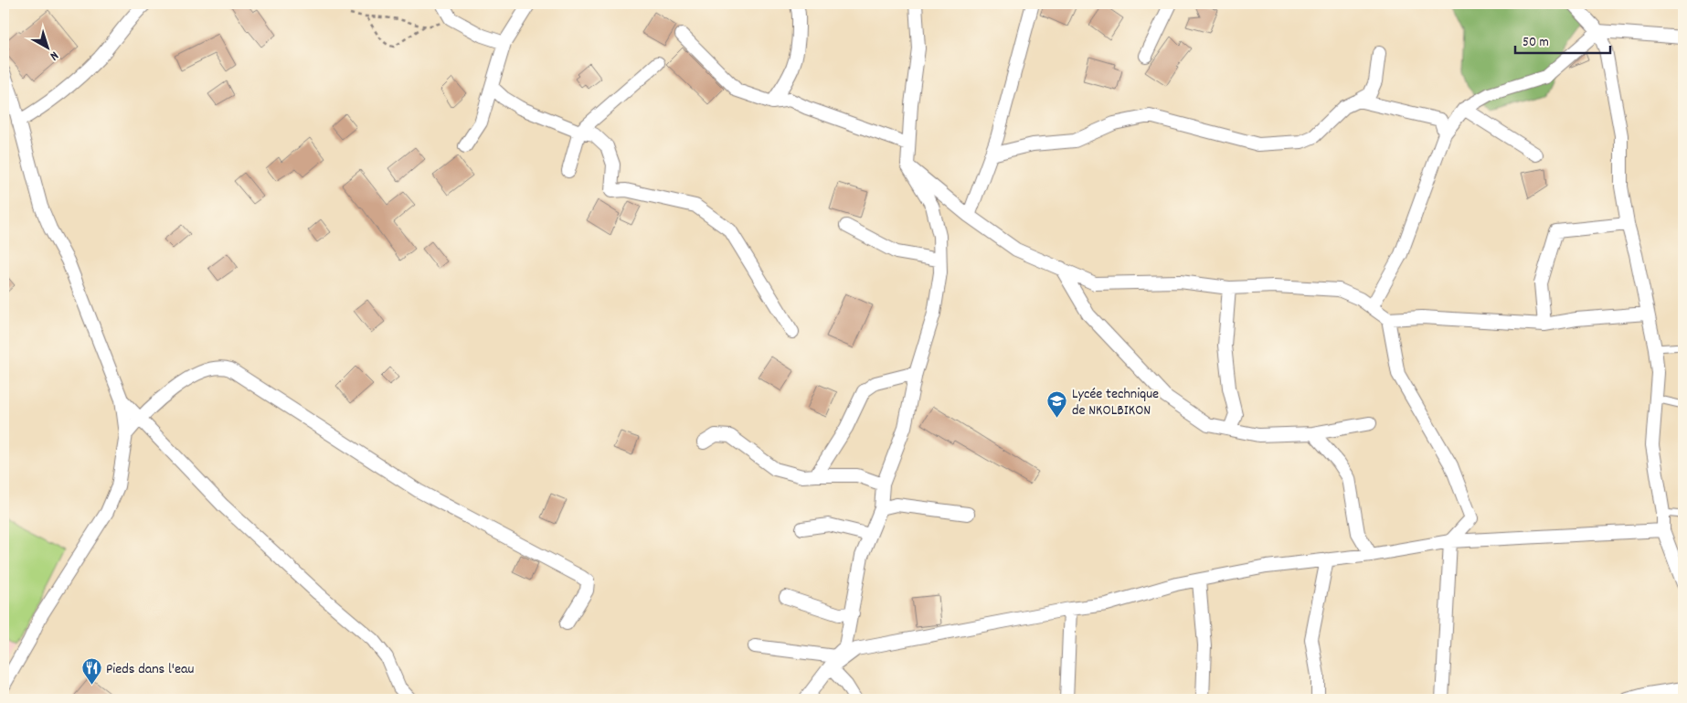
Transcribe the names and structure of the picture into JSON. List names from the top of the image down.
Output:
{
  "places": {
    "school or university": ["Lycée technique de NKOLBIKON"],
    "restaurant": ["Pieds dans l'eau"]
  },
  "scale_bar": "50 m",
  "north": "bottom right"
}
